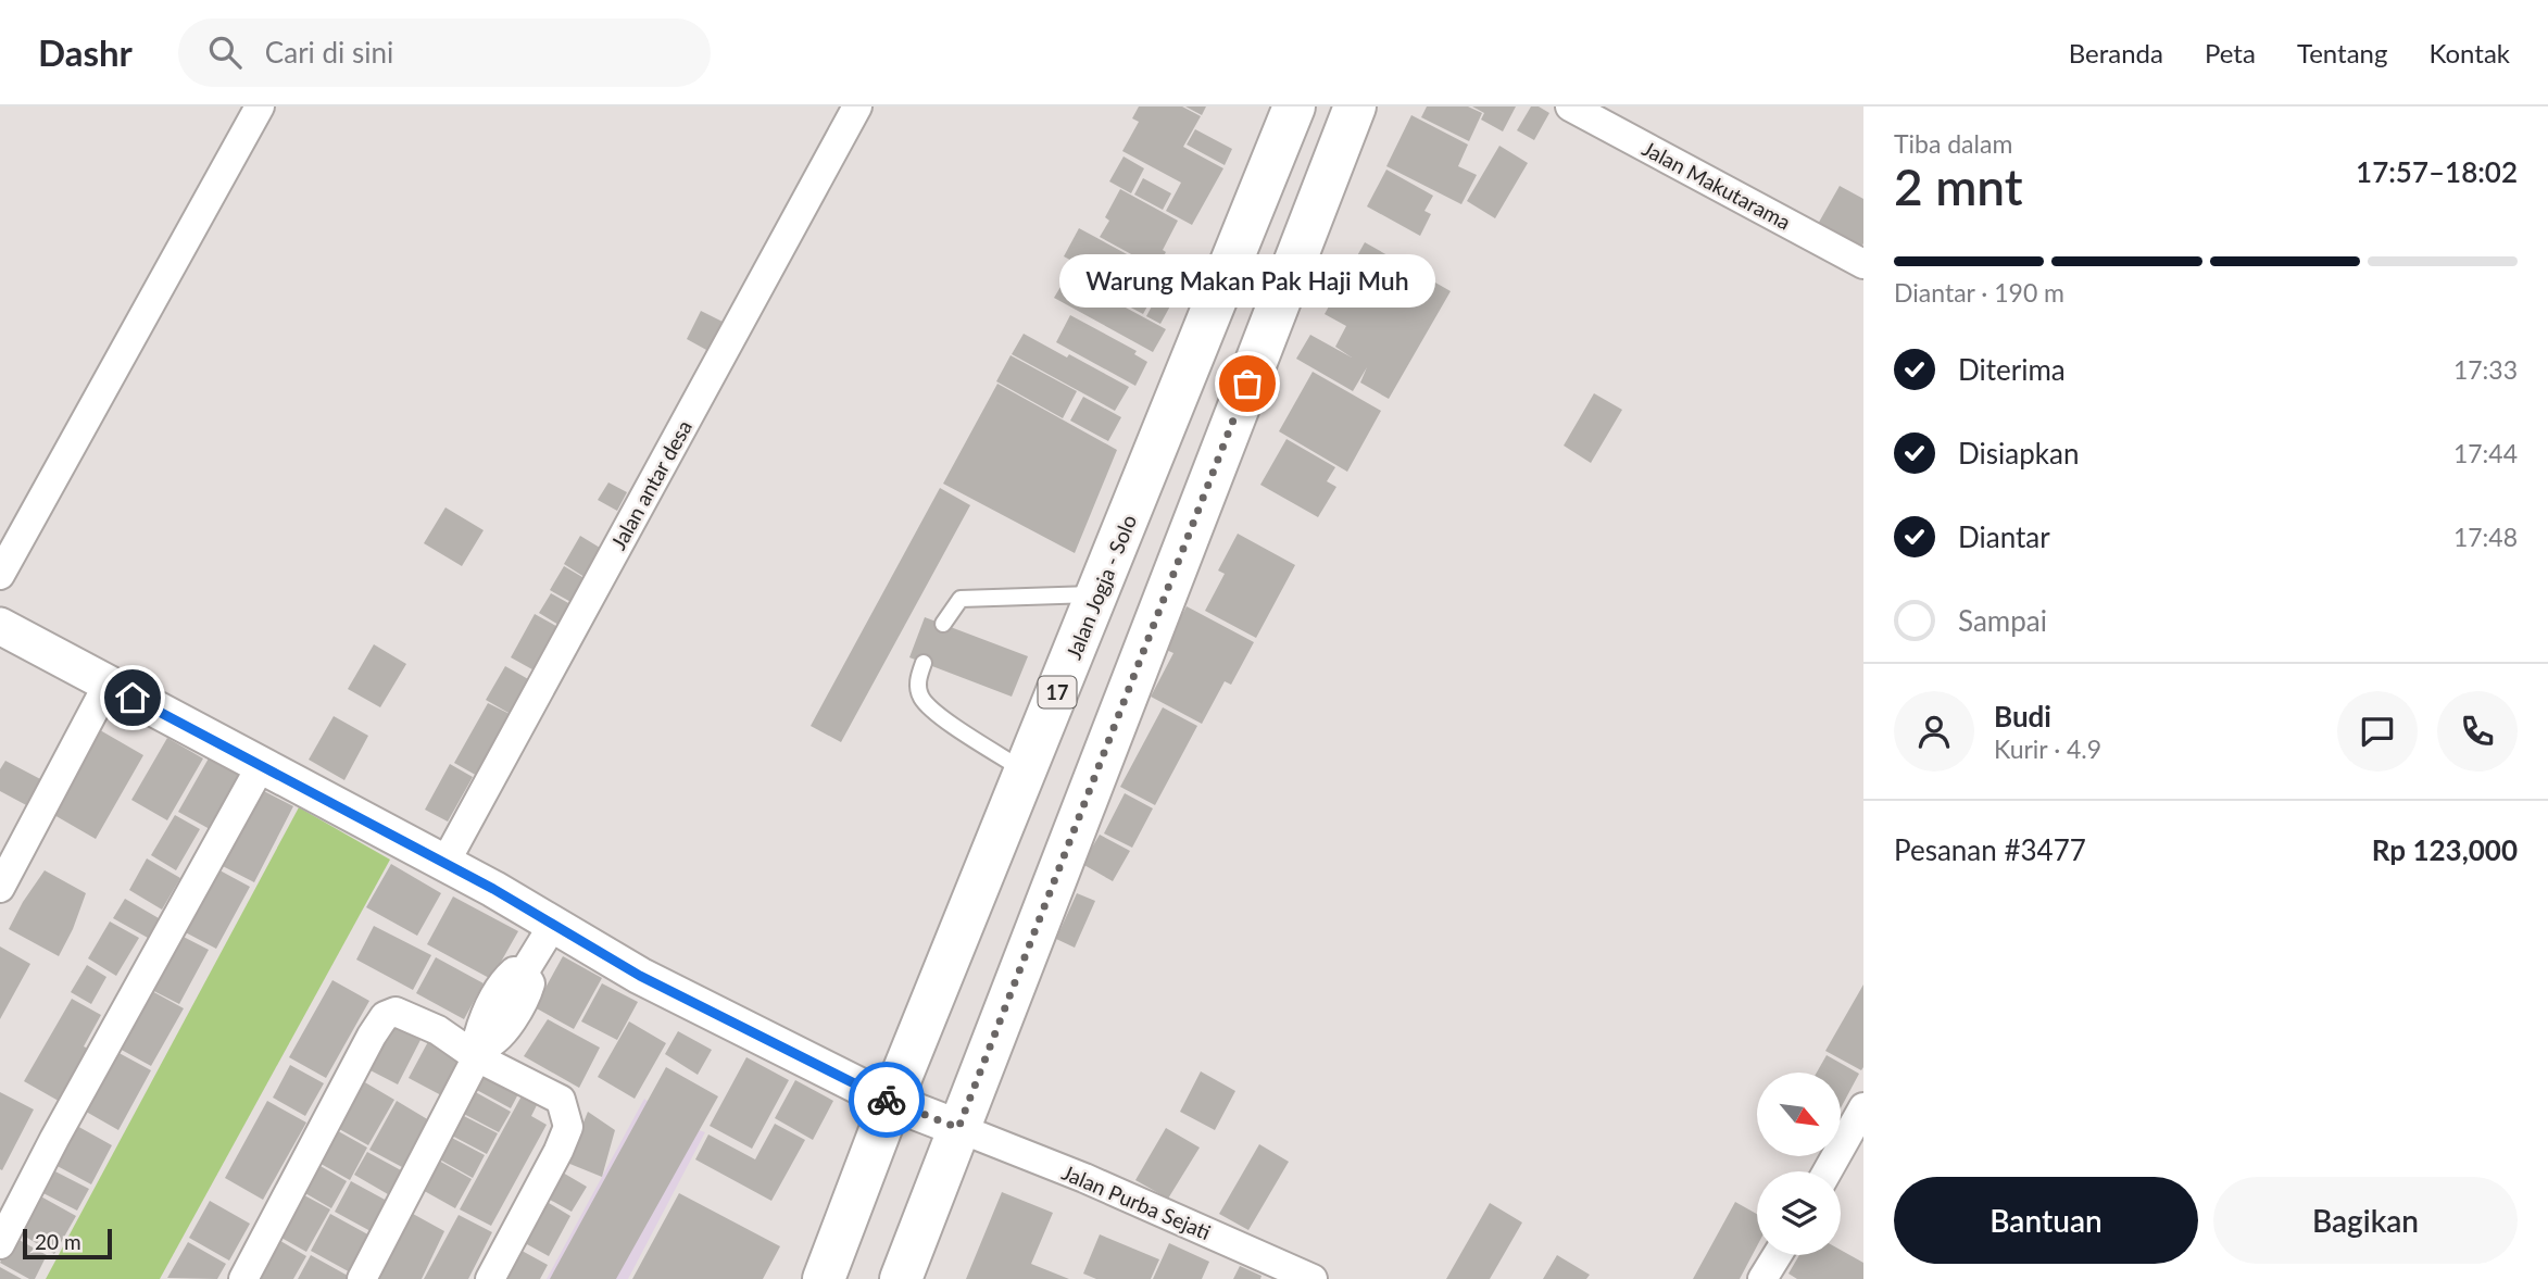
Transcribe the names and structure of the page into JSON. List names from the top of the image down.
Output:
{
  "streets": {
    "highway": ["Jalan Jogja - Solo", "17"],
    "street": ["Jalan Makutarama", "Jalan antar desa", "Jalan Purba Sejati"]
  },
  "places": ["Warung Makan Pak Haji Muh"],
  "scale_bar": "20 m",
  "north": "bottom right",
  "page": {
    "header": "Dashr",
    "search": "Cari di sini",
    "nav": [
      "Beranda",
      "Peta",
      "Tentang",
      "Kontak"
    ],
    "heading": ["2 mnt", "Tiba dalam", "17:57–18:02"],
    "panel": [
      "Budi",
      "Kurir · 4.9",
      "Pesanan #3477",
      "Rp 123,000"
    ],
    "bar": "Diantar · 190 m",
    "bubble": "Warung Makan Pak Haji Muh",
    "list": [
      ["Diterima", "17:33"],
      ["Disiapkan", "17:44"],
      ["Diantar", "17:48"],
      "Sampai"
    ],
    "buttons": ["Bantuan", "Bagikan"],
    "scale": "20 m"
  }
}
